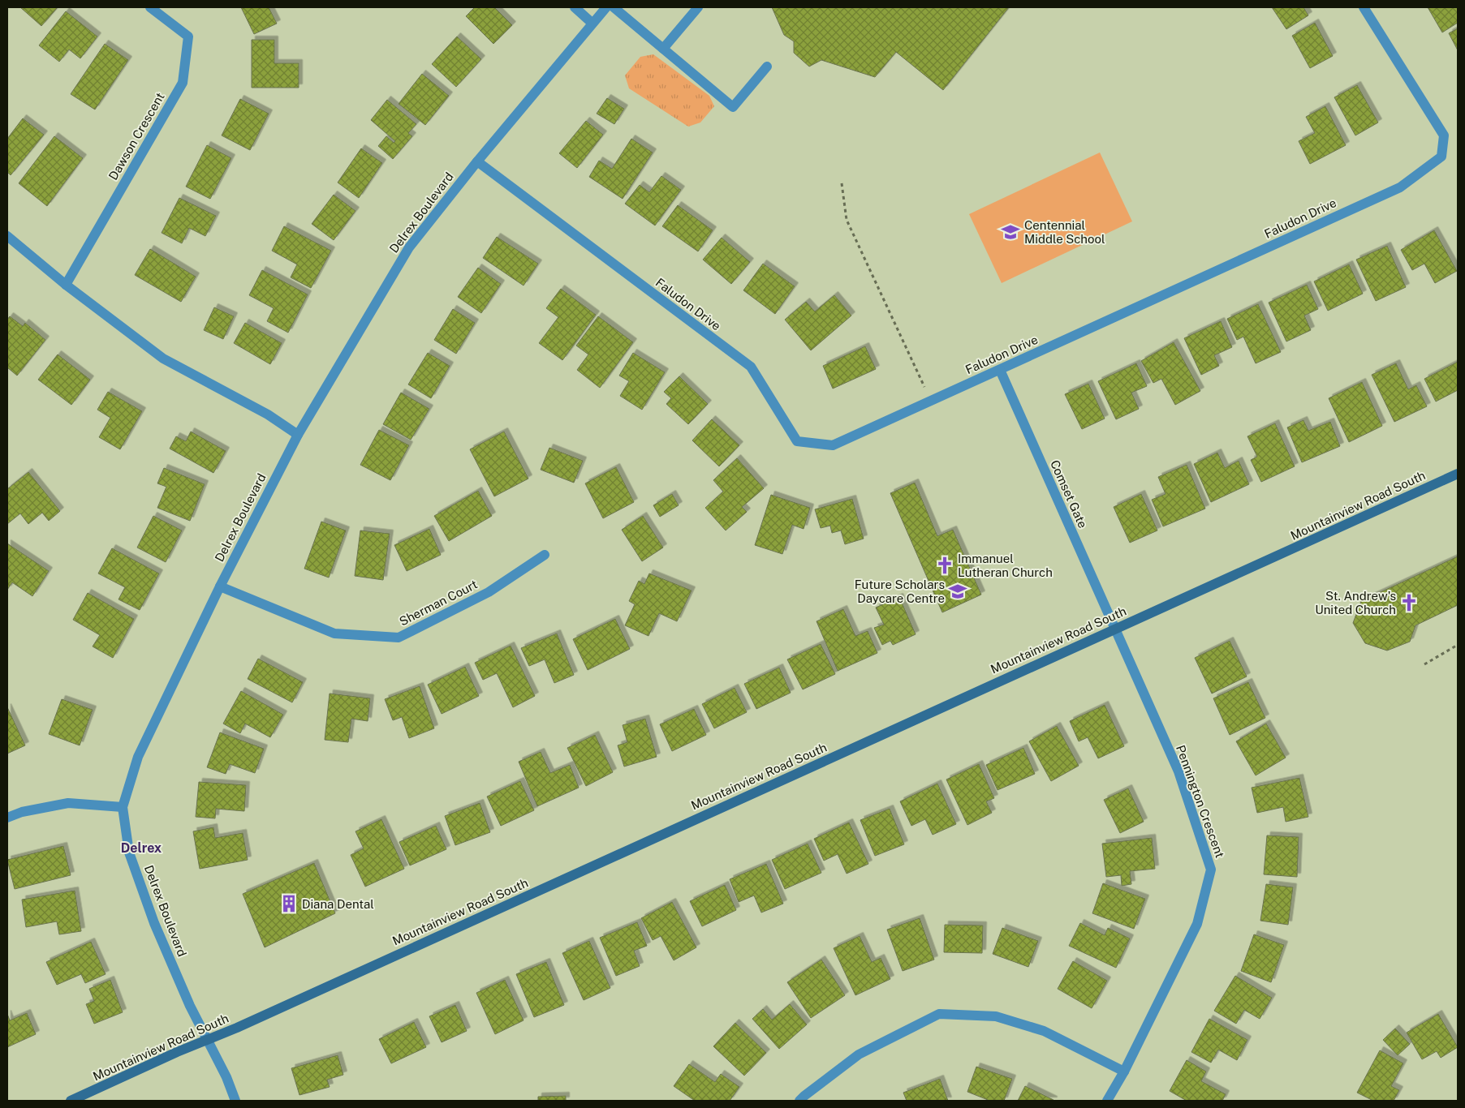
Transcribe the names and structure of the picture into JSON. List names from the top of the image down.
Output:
{
  "streets": {
    "main road": ["Mountainview Road South"],
    "street": [
      "Dawson Crescent",
      "Delrex Boulevard",
      "Faludon Drive",
      "Comset Gate",
      "Sherman Court",
      "Pennington Crescent"
    ]
  },
  "crossings": [
    ["Delrex Boulevard", "Faludon Drive"],
    ["Delrex Boulevard", "Mountainview Road South"],
    ["Delrex Boulevard", "Sherman Court"],
    ["Faludon Drive", "Comset Gate"],
    ["Comset Gate", "Mountainview Road South"],
    ["Comset Gate", "Pennington Crescent"],
    ["Mountainview Road South", "Pennington Crescent"]
  ],
  "districts": ["Delrex"],
  "places": {
    "school or university": ["Centennial Middle School", "Future Scholars Daycare Centre"],
    "church": ["Immanuel Lutheran Church", "St. Andrew's United Church"],
    "building": ["Diana Dental"]
  }
}
